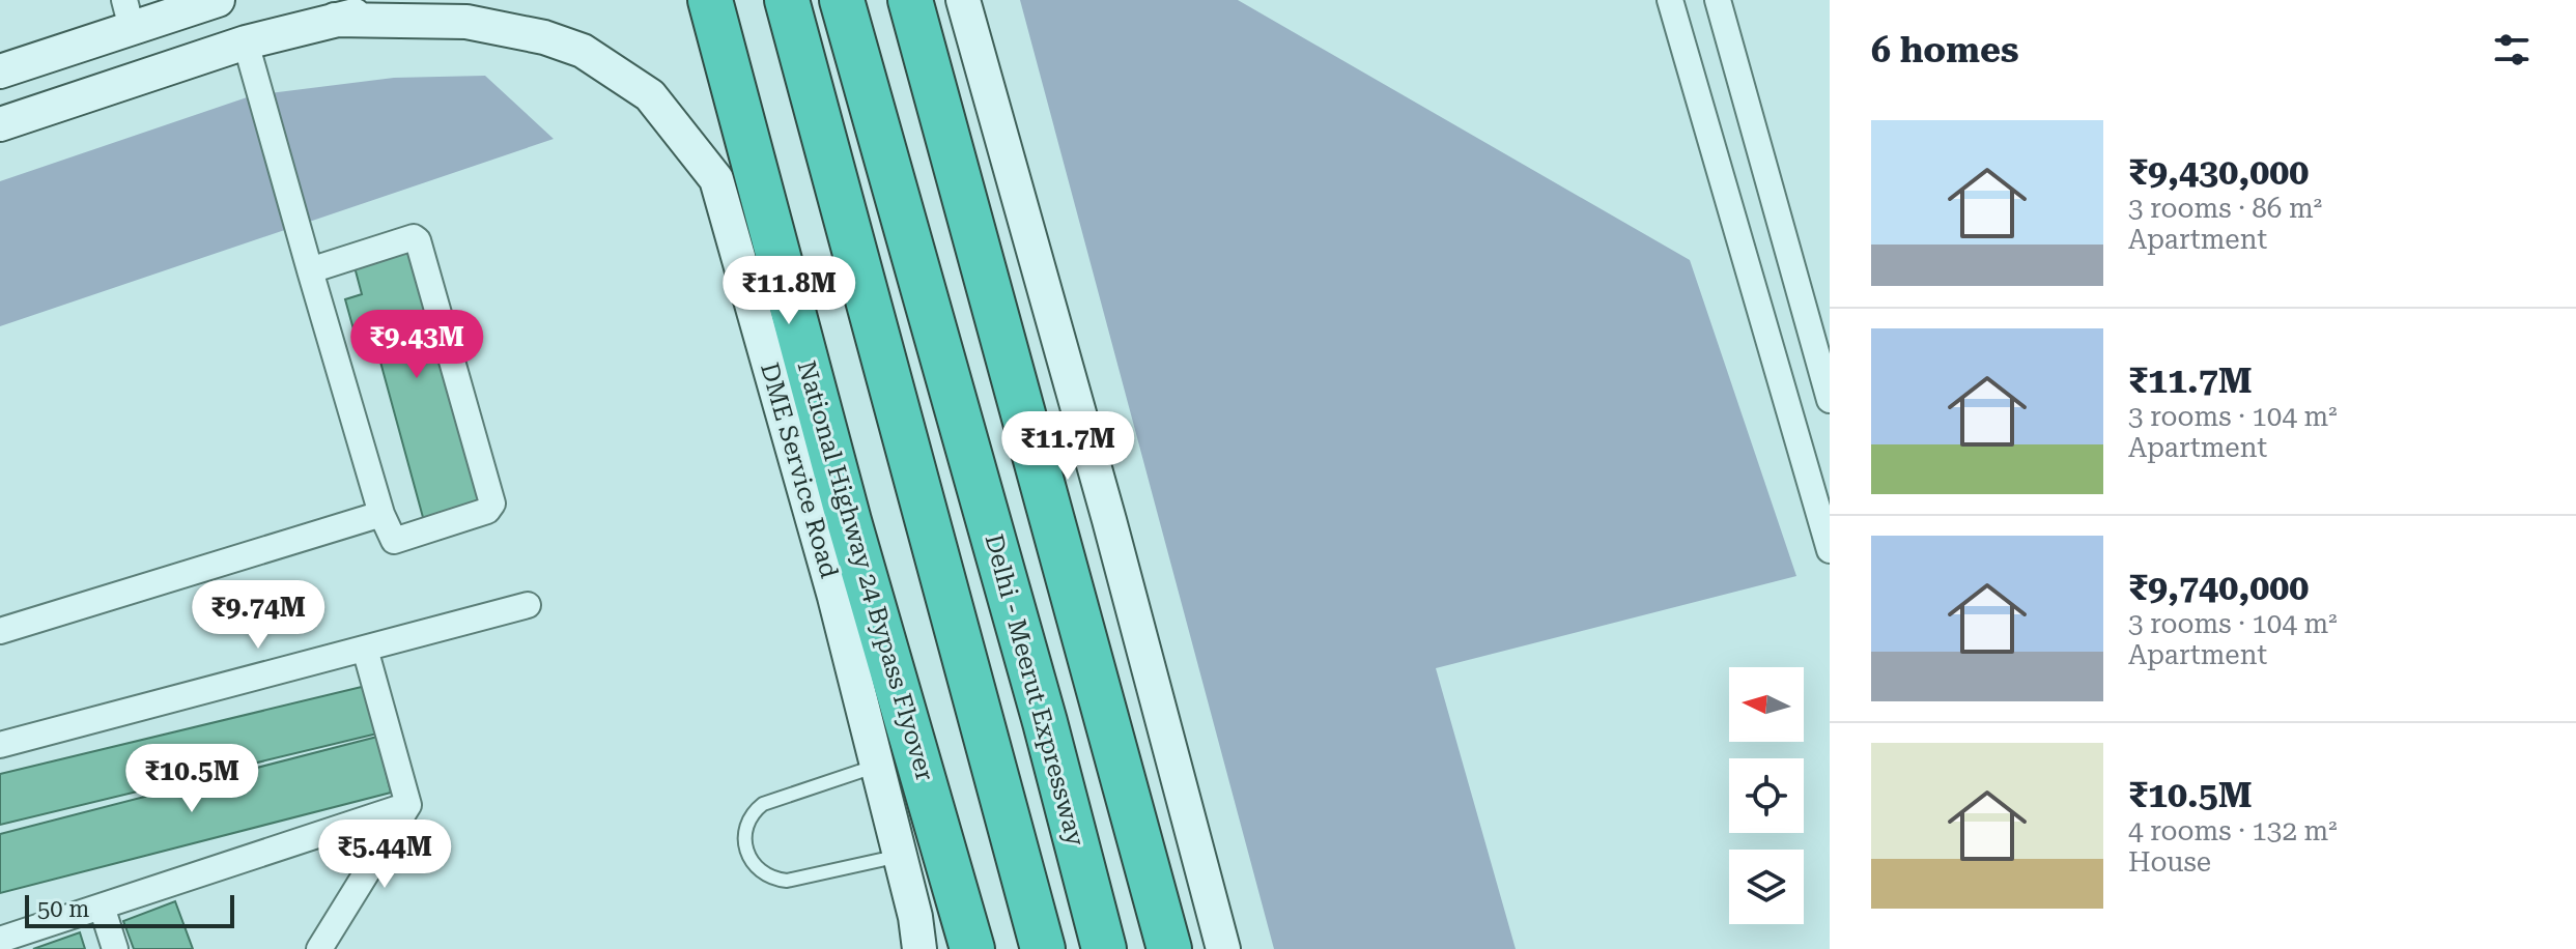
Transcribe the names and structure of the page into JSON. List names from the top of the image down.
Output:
{
  "streets": {
    "highway": ["National Highway 24 Bypass Flyover", "Delhi - Meerut Expressway"],
    "main road": ["DME Service Road"]
  },
  "scale_bar": "50 m",
  "north": "left",
  "page": {
    "heading": "6 homes",
    "list": [
      {
        "name": "₹9,430,000",
        "note": "3 rooms · 86 m² · Apartment"
      },
      {
        "name": "₹11.7M",
        "note": "3 rooms · 104 m² · Apartment"
      },
      {
        "name": "₹9,740,000",
        "note": "3 rooms · 104 m² · Apartment"
      },
      {
        "name": "₹10.5M",
        "note": "4 rooms · 132 m² · House"
      }
    ],
    "price": [
      "₹11.8M",
      "₹9.43M",
      "₹11.7M",
      "₹9.74M",
      "₹10.5M",
      "₹5.44M"
    ],
    "scale": "50 m"
  }
}
